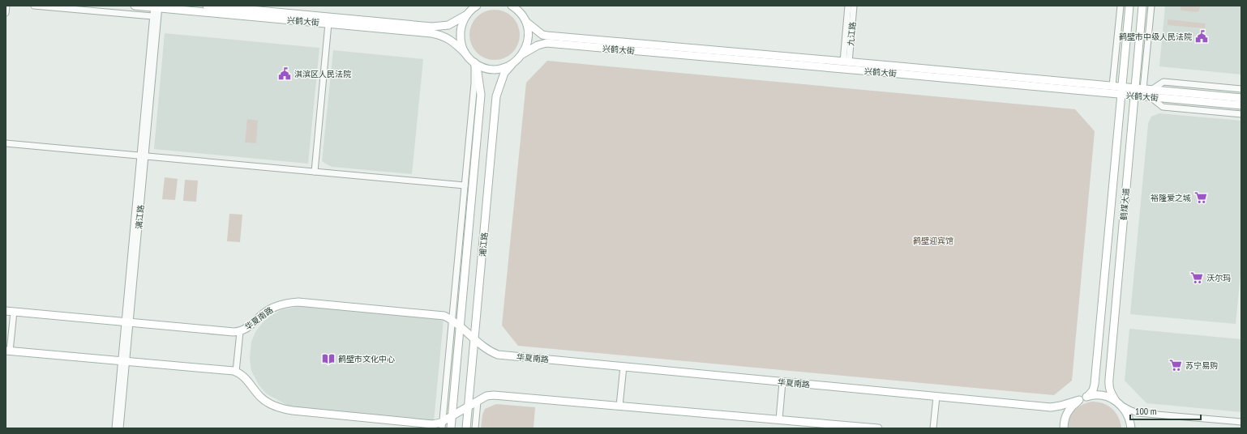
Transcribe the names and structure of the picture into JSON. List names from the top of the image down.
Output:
{
  "streets": {
    "main road": [
      "兴鹤大街",
      "鹤煤大道",
      "湘江路",
      "华夏南路"
    ],
    "street": ["九江路", "漓江路"]
  },
  "crossings": [
    ["兴鹤大街", "九江路"],
    ["兴鹤大街", "鹤煤大道"],
    ["兴鹤大街", "漓江路"],
    ["兴鹤大街", "湘江路"],
    ["漓江路", "华夏南路"],
    ["湘江路", "华夏南路"]
  ],
  "parks": ["鹤壁迎宾馆"],
  "places": {
    "public building": ["鹤壁市中级人民法院", "淇滨区人民法院"],
    "supermarket": ["裕隆爱之城", "沃尔玛", "苏宁易购"],
    "library": ["鹤壁市文化中心"]
  },
  "scale_bar": "100 m"
}
